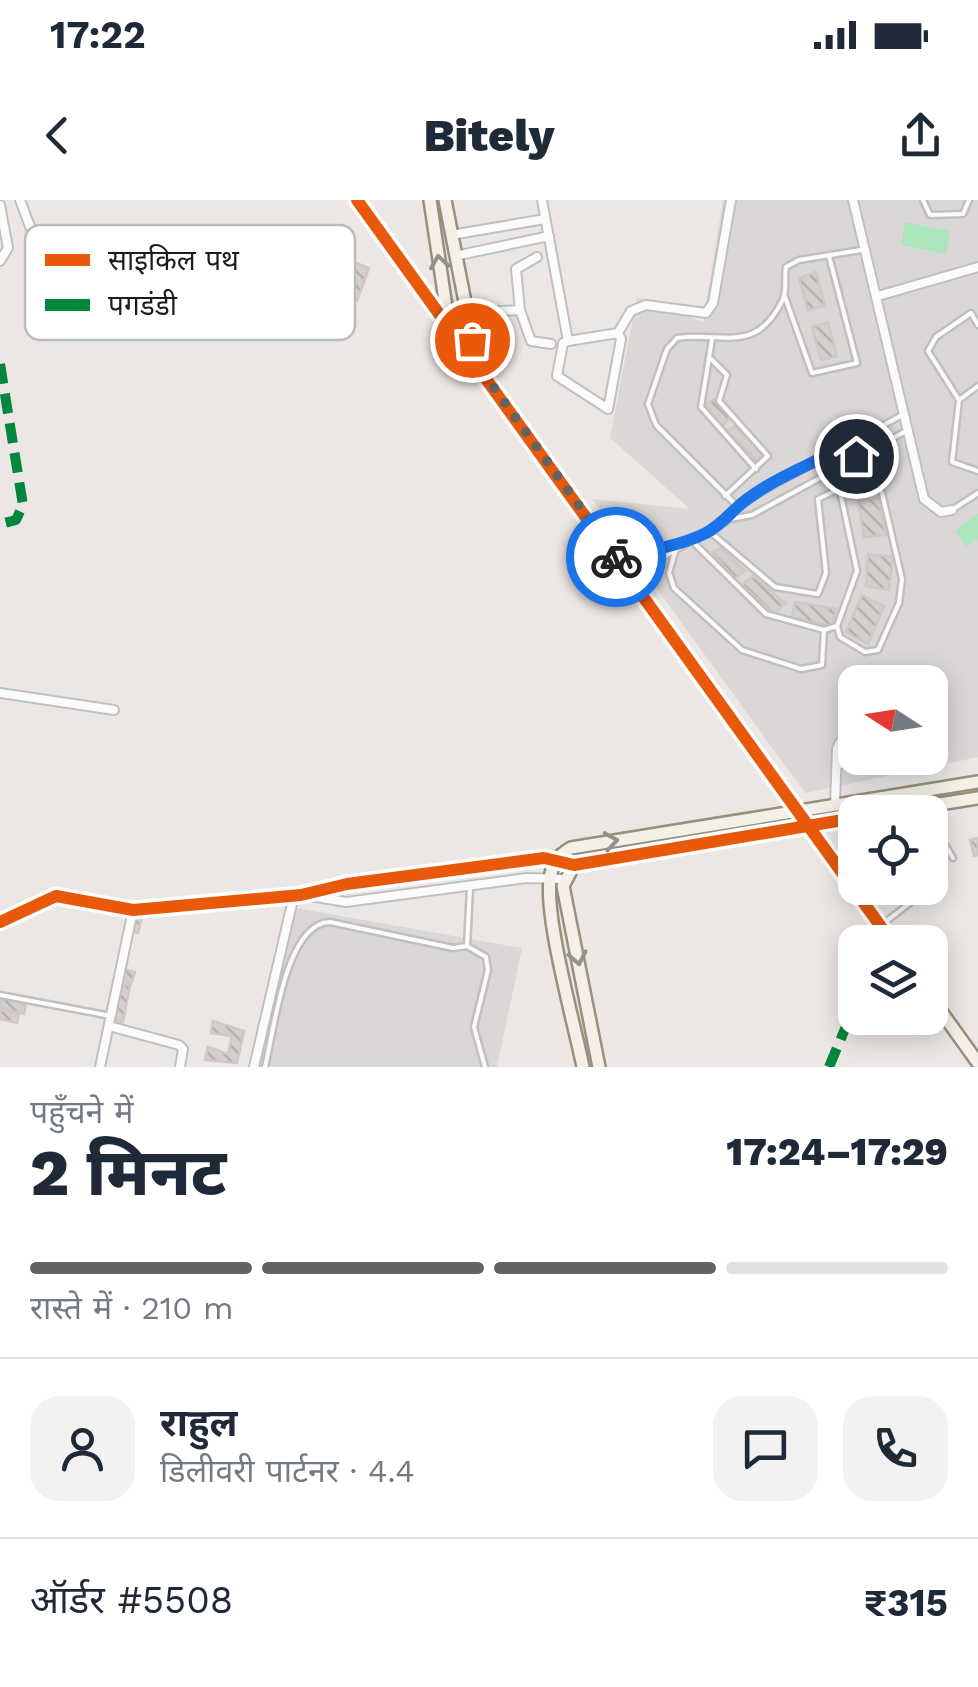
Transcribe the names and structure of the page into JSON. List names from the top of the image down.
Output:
{
  "legend": ["साइकिल पथ", "पगडंडी"],
  "north": "left",
  "page": {
    "status": "17:22",
    "header": "Bitely",
    "heading": ["2 मिनट", "पहुँचने में", "17:24–17:29"],
    "panel": [
      "राहुल",
      "डिलीवरी पार्टनर · 4.4",
      "ऑर्डर #5508",
      "₹315"
    ],
    "bar": "रास्ते में · 210 m"
  }
}
